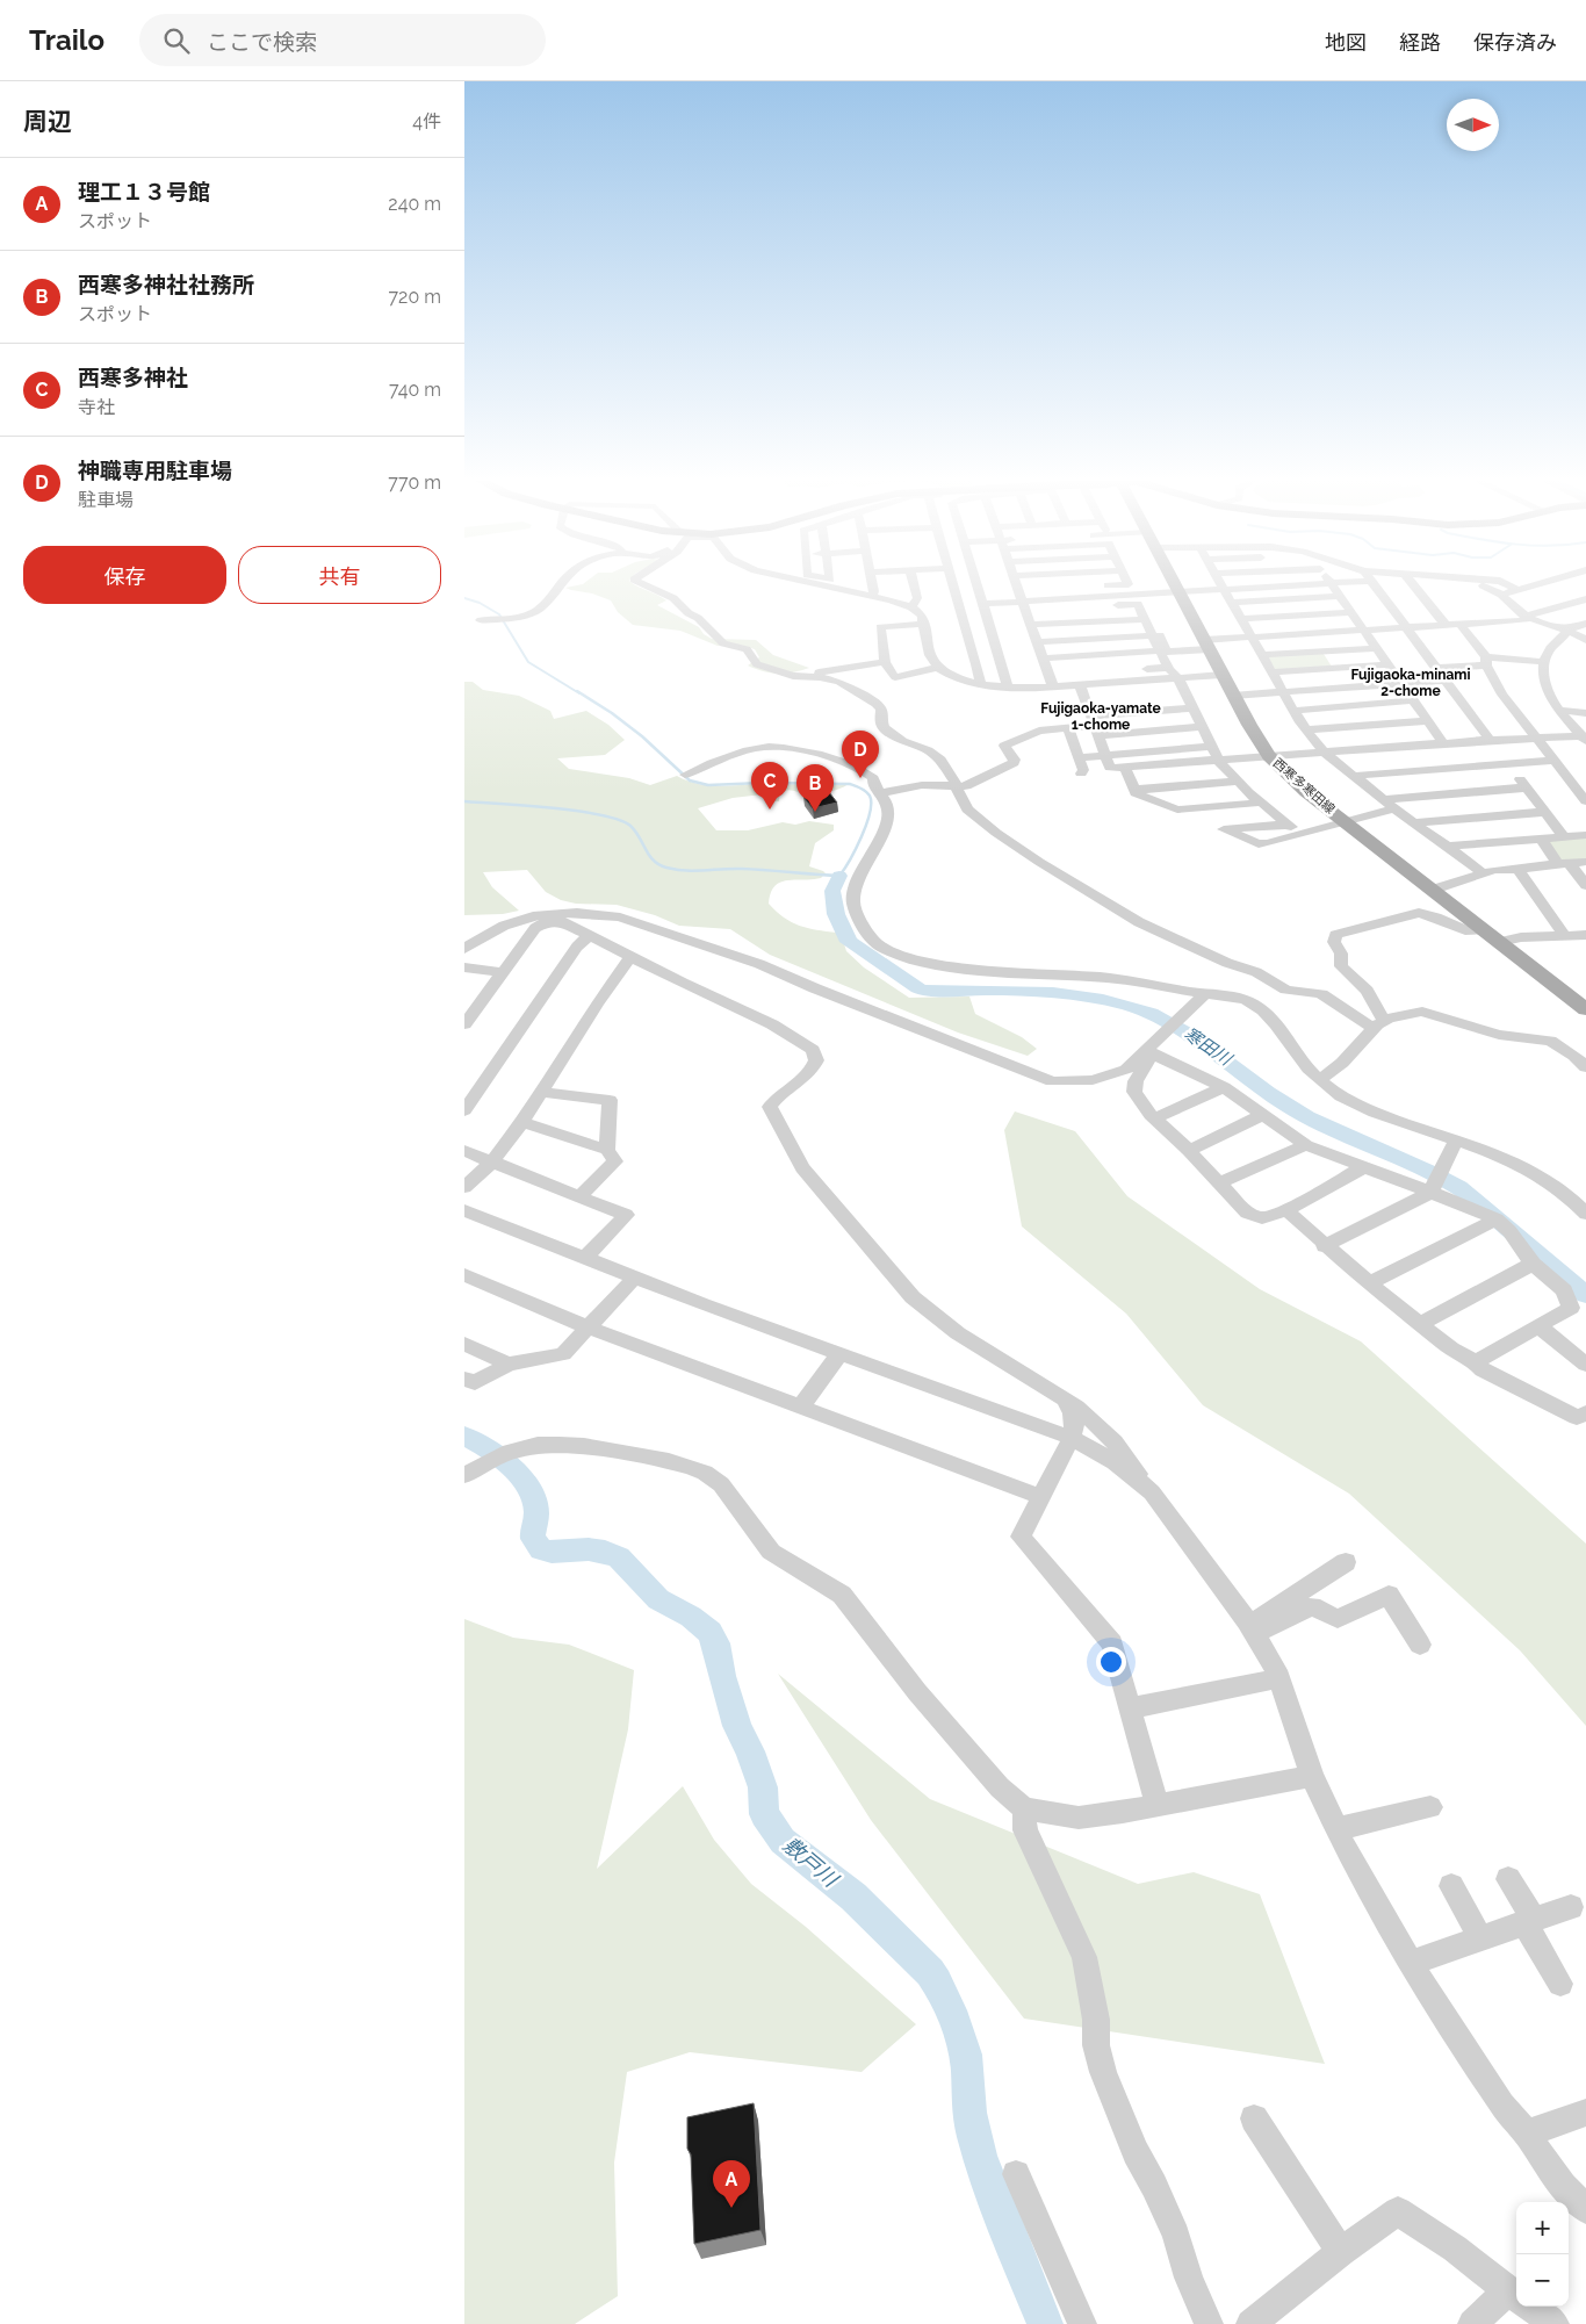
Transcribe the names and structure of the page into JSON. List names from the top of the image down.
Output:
{
  "streets": {
    "main road": ["西寒多寒田線"]
  },
  "districts": ["Fujigaoka-minami 2-chome", "Fujigaoka-yamate 1-chome"],
  "water": ["寒田川", "敷戸川"],
  "north": "right",
  "page": {
    "header": "Trailo",
    "search": "ここで検索",
    "nav": ["地図", "経路", "保存済み"],
    "heading": ["周辺", "4件"],
    "list": [
      {
        "mark": "A",
        "name": "理工１３号館",
        "note": "スポット",
        "value": "240 m"
      },
      {
        "mark": "B",
        "name": "西寒多神社社務所",
        "note": "スポット",
        "value": "720 m"
      },
      {
        "mark": "C",
        "name": "西寒多神社",
        "note": "寺社",
        "value": "740 m"
      },
      {
        "mark": "D",
        "name": "神職専用駐車場",
        "note": "駐車場",
        "value": "770 m"
      }
    ],
    "buttons": ["保存", "共有"],
    "pins": [
      "D",
      "C",
      "B",
      "A"
    ],
    "map_buttons": ["+", "−"]
  }
}
